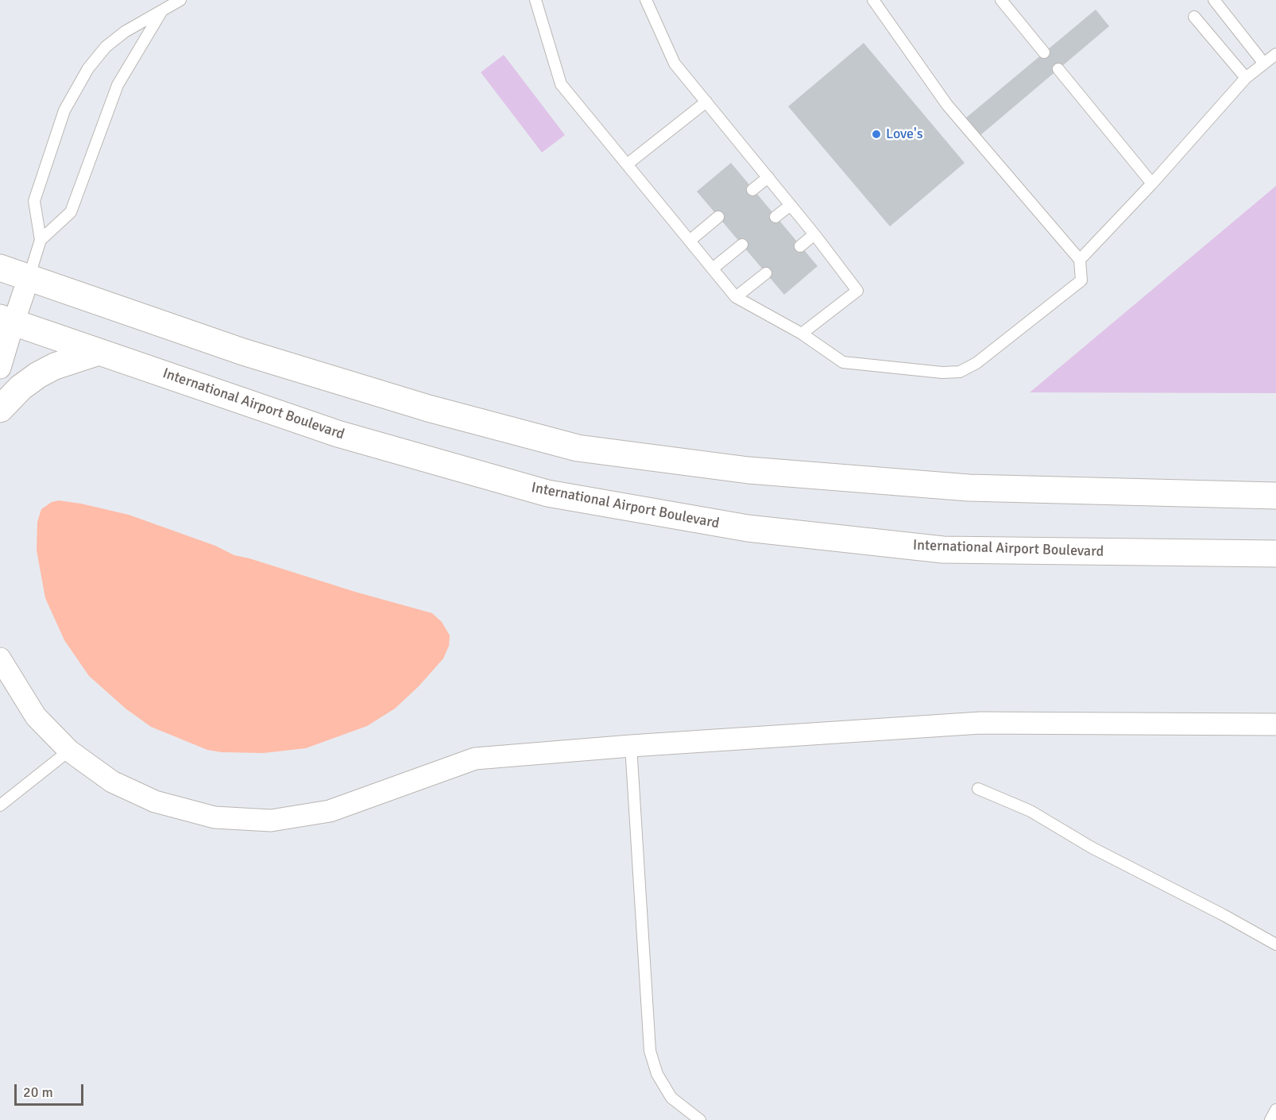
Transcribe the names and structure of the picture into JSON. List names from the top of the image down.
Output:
{
  "streets": {
    "main road": ["International Airport Boulevard"]
  },
  "places": ["Love's"],
  "scale_bar": "20 m"
}
